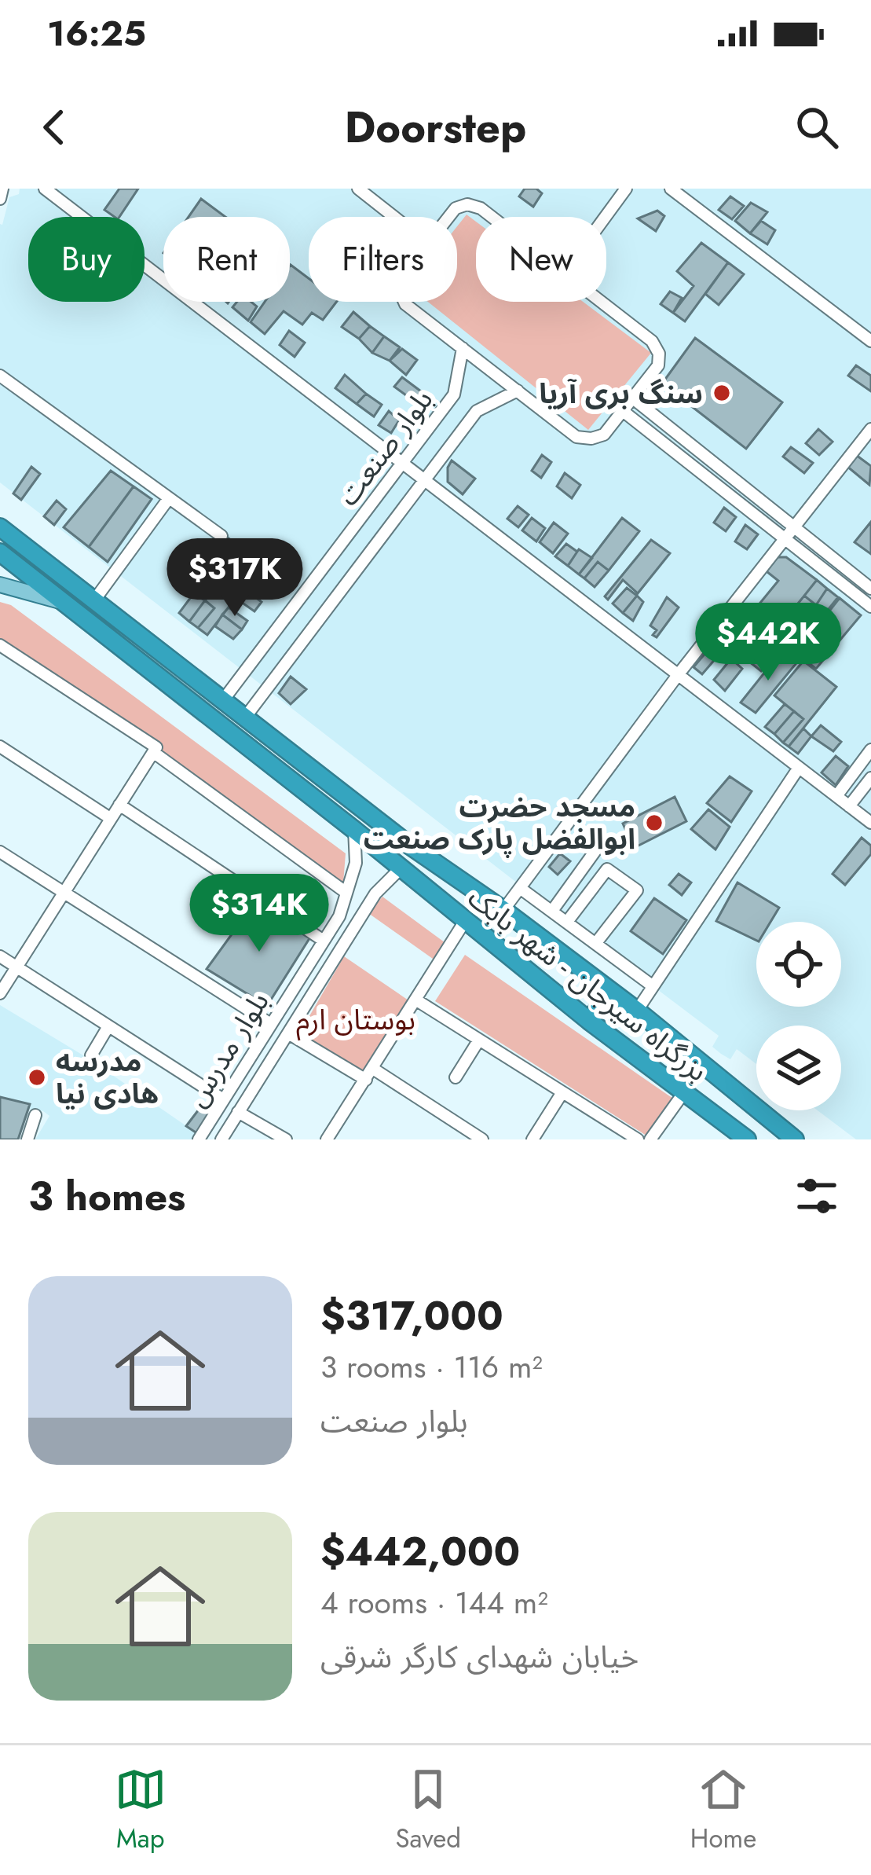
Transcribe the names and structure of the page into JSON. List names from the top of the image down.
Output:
{
  "streets": {
    "highway": ["بزرگراه سیرجان - شهر بابک"],
    "street": ["بلوار صنعت", "بلوار مدرس"]
  },
  "crossings": [
    ["بلوار صنعت", "بزرگراه سیرجان - شهر بابک"],
    ["بزرگراه سیرجان - شهر بابک", "بلوار مدرس"]
  ],
  "parks": ["بوستان ارم"],
  "places": ["سنگ بری آریا", "مسجد حضرت ابوالفضل پارک صنعت", "مدرسه هادی نیا"],
  "page": {
    "status": "16:25",
    "header": "Doorstep",
    "chip": [
      "Buy",
      "Rent",
      "Filters",
      "New"
    ],
    "price": ["$317K", "$442K", "$314K"],
    "heading": "3 homes",
    "list": [
      {
        "name": "$317,000",
        "note": "3 rooms · 116 m² · بلوار صنعت"
      },
      {
        "name": "$442,000",
        "note": "4 rooms · 144 m² · خیابان شهدای کارگر شرقی"
      }
    ],
    "tabs": ["Map", "Saved", "Home"]
  }
}
